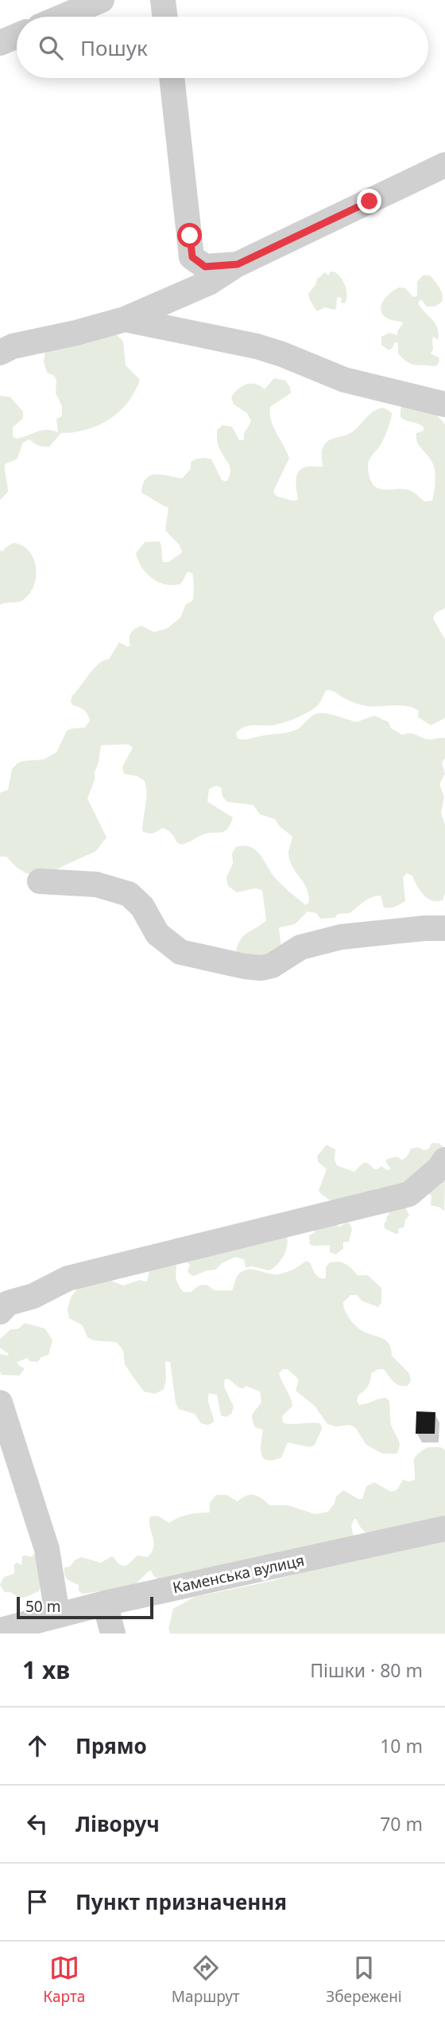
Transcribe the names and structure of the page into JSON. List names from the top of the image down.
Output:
{
  "streets": {
    "street": ["Каменська вулиця"]
  },
  "scale_bar": "50 m",
  "page": {
    "search": "Пошук",
    "scale": "50 m",
    "heading": ["1 хв", "Пішки · 80 m"],
    "list": [
      ["Прямо", "10 m"],
      ["Ліворуч", "70 m"],
      "Пункт призначення"
    ],
    "nav": ["Карта", "Маршрут", "Збережені"]
  }
}
